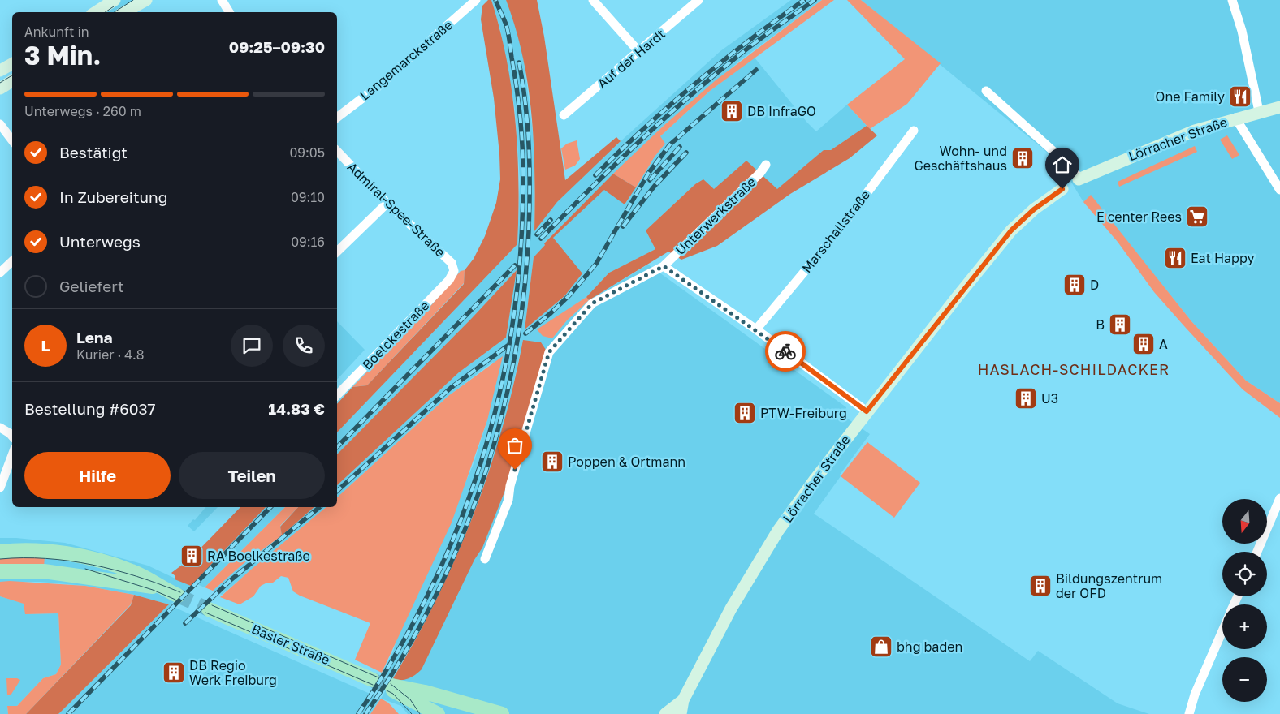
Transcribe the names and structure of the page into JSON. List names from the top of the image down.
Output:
{
  "streets": {
    "main road": ["Basler Straße"],
    "street": [
      "Auf der Hardt",
      "Langemarckstraße",
      "Lörracher Straße",
      "Admiral-Spee-Straße",
      "Unterwerkstraße",
      "Marschallstraße",
      "Boelckestraße"
    ]
  },
  "crossings": [
    ["Lörracher Straße", "Unterwerkstraße"],
    ["Admiral-Spee-Straße", "Boelckestraße"],
    ["Unterwerkstraße", "Marschallstraße"]
  ],
  "districts": ["HASLACH-SCHILDACKER"],
  "places": {
    "restaurant": ["One Family", "Eat Happy"],
    "building": [
      "DB InfraGO",
      "Wohn- und Geschäftshaus",
      "D",
      "B",
      "A",
      "U3",
      "PTW-Freiburg",
      "Poppen & Ortmann",
      "RA Boelkestraße",
      "Bildungszentrum der OFD",
      "DB Regio Werk Freiburg"
    ],
    "supermarket": ["E center Rees"],
    "shop": ["bhg baden"]
  },
  "north": "bottom",
  "page": {
    "heading": ["3 Min.", "Ankunft in", "09:25–09:30"],
    "panel": [
      "Lena",
      "Kurier · 4.8",
      "Bestellung #6037",
      "14.83 €"
    ],
    "bar": "Unterwegs · 260 m",
    "list": [
      ["Bestätigt", "09:05"],
      ["In Zubereitung", "09:10"],
      ["Unterwegs", "09:16"],
      "Geliefert"
    ],
    "round": "L",
    "buttons": ["Hilfe", "Teilen"],
    "map_buttons": ["+", "−"]
  }
}
